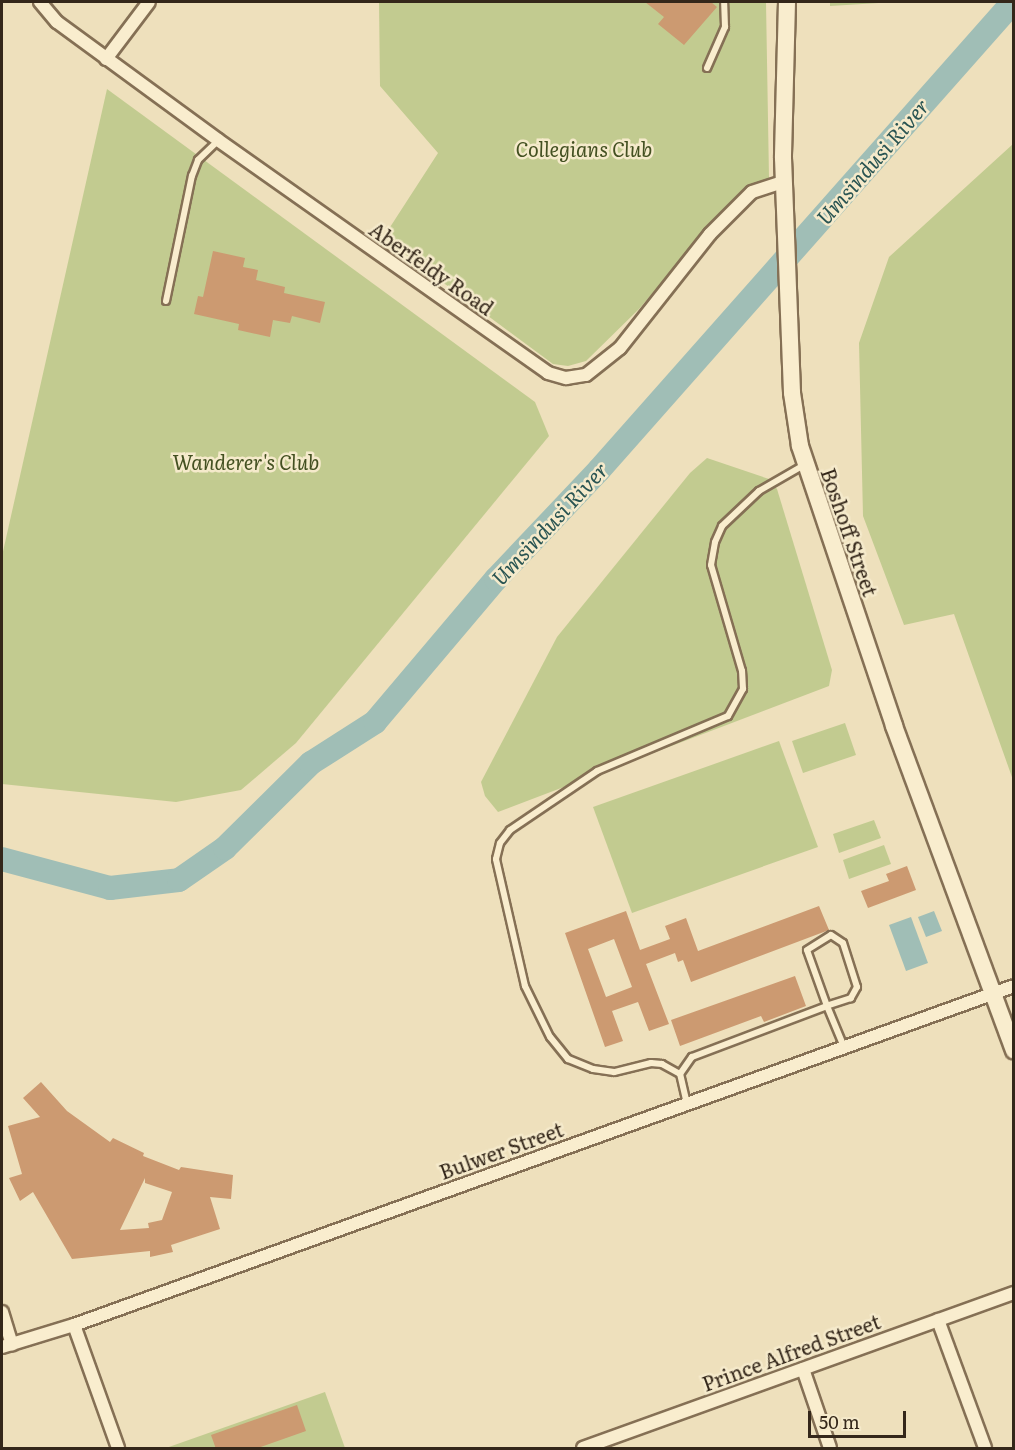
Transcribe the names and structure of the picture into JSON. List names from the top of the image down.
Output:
{
  "streets": {
    "main road": ["Boshoff Street"],
    "street": ["Aberfeldy Road", "Bulwer Street", "Prince Alfred Street"]
  },
  "crossings": [
    ["Aberfeldy Road", "Boshoff Street"],
    ["Boshoff Street", "Bulwer Street"]
  ],
  "water": ["Umsindusi River"],
  "parks": ["Collegians Club", "Wanderer's Club"],
  "scale_bar": "50 m"
}
